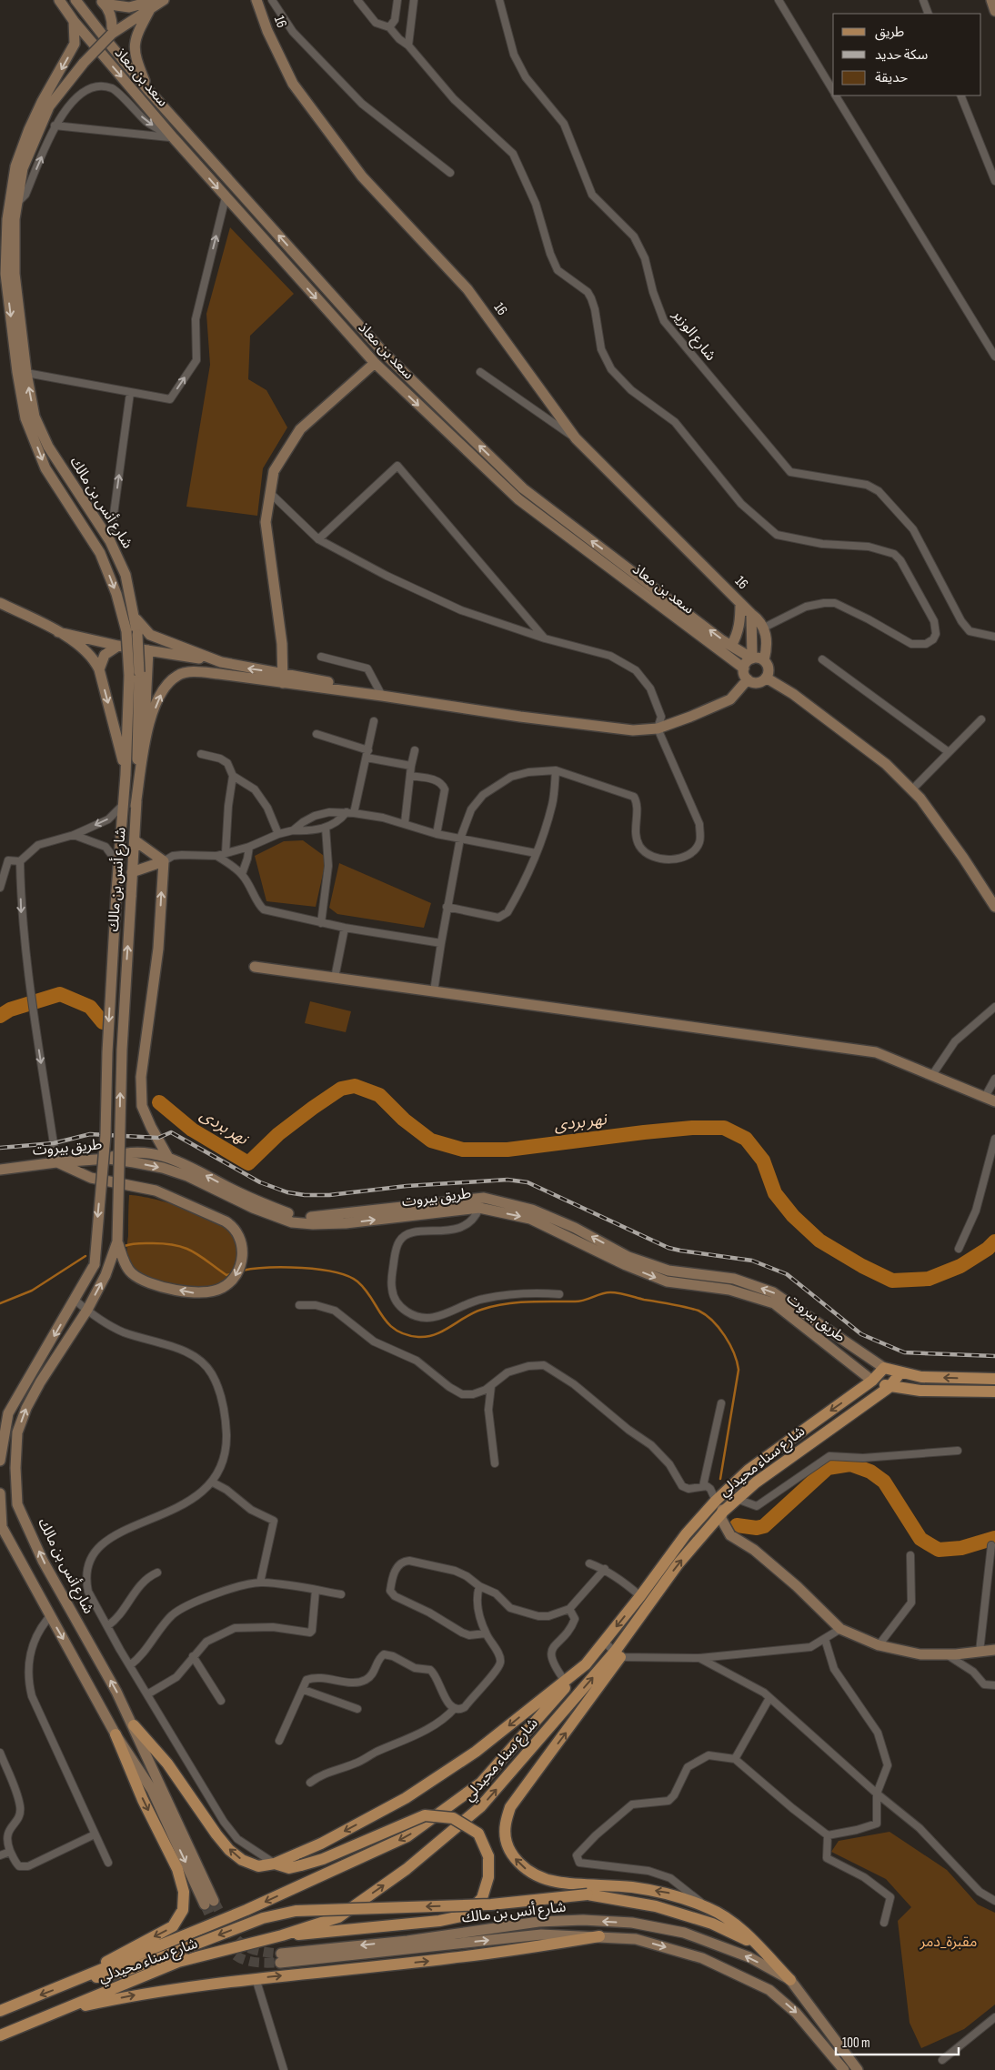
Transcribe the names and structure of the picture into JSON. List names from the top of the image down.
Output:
{
  "streets": {
    "main road": [
      "16",
      "سعد بن معاذ",
      "شارع أنس بن مالك",
      "طريق بيروت",
      "شارع سناء محيدلي"
    ],
    "street": ["شارع الوزير"]
  },
  "crossings": [
    ["سعد بن معاذ", "شارع أنس بن مالك"]
  ],
  "water": ["نهر بردى"],
  "parks": ["مقبرة_دمر"],
  "legend": ["طريق", "سكة حديد", "حديقة"],
  "scale_bar": "100 m"
}
